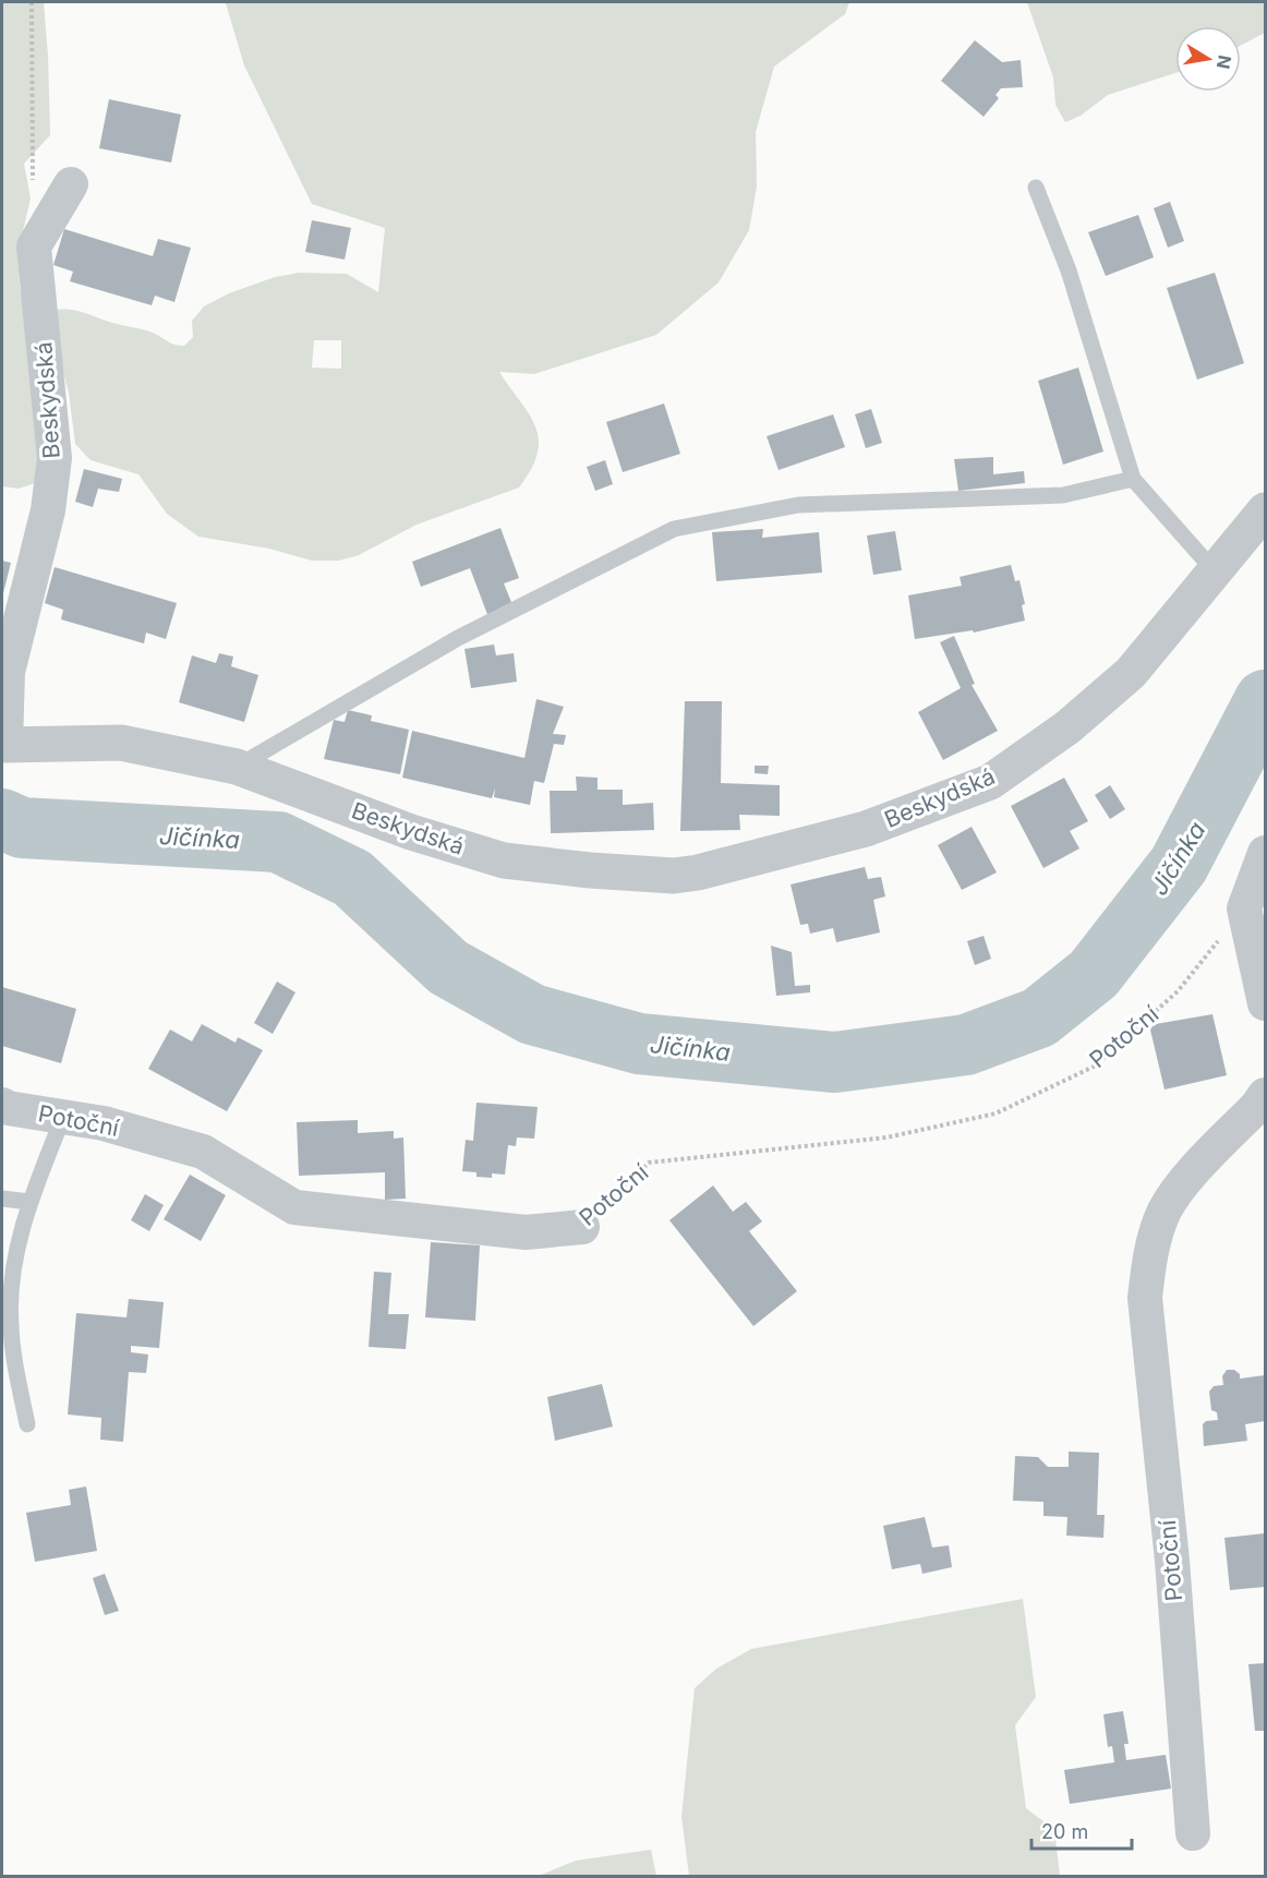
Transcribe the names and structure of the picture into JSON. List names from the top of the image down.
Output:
{
  "streets": {
    "street": ["Beskydská", "Potoční"]
  },
  "water": ["Jičínka"],
  "scale_bar": "20 m",
  "north": "right"
}
